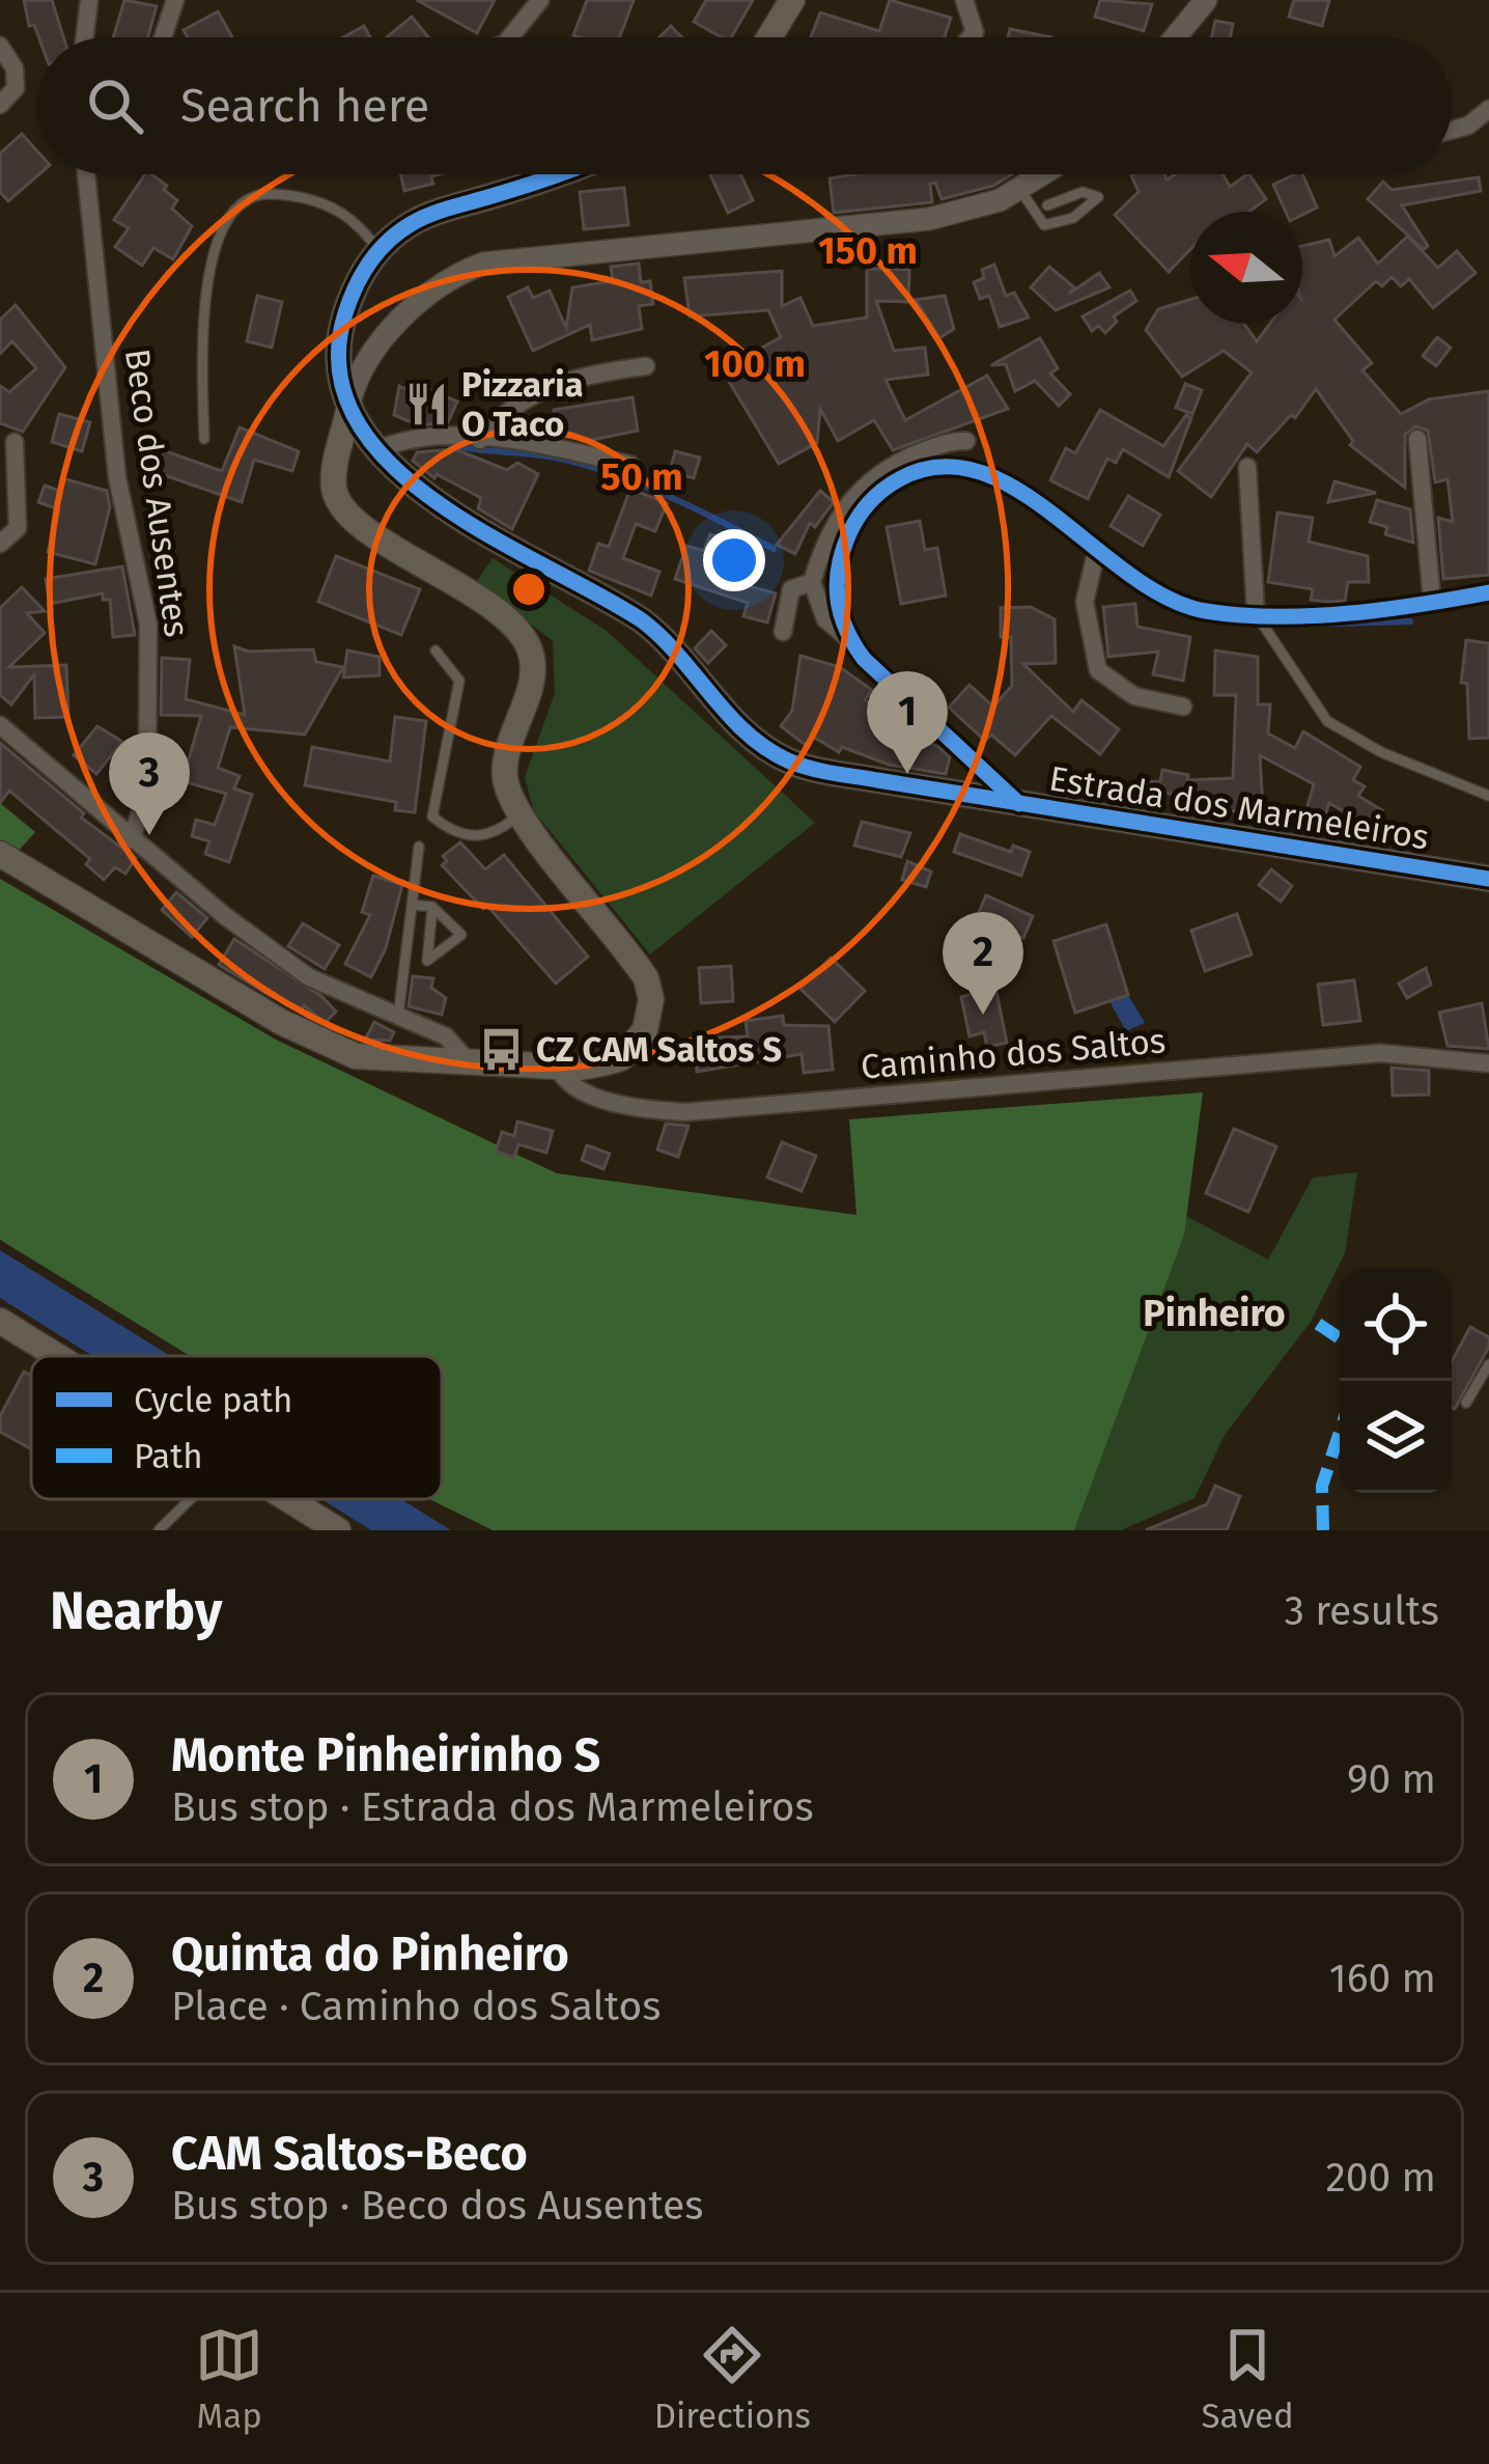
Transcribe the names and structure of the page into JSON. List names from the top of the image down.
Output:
{
  "streets": {
    "main road": ["Estrada dos Marmeleiros"],
    "street": ["Beco dos Ausentes", "Caminho dos Saltos"]
  },
  "districts": ["Pinheiro"],
  "places": {
    "restaurant": ["Pizzaria O Taco"],
    "bus stop": ["CZ CAM Saltos S"]
  },
  "legend": ["Cycle path", "Path"],
  "north": "left",
  "page": {
    "search": "Search here",
    "pins": ["1", "3", "2"],
    "heading": ["Nearby", "3 results"],
    "list": [
      {
        "mark": "1",
        "name": "Monte Pinheirinho S",
        "note": "Bus stop · Estrada dos Marmeleiros",
        "value": "90 m"
      },
      {
        "mark": "2",
        "name": "Quinta do Pinheiro",
        "note": "Place · Caminho dos Saltos",
        "value": "160 m"
      },
      {
        "mark": "3",
        "name": "CAM Saltos-Beco",
        "note": "Bus stop · Beco dos Ausentes",
        "value": "200 m"
      }
    ],
    "nav": ["Map", "Directions", "Saved"]
  },
  "rings": ["150 m", "100 m", "50 m"]
}
